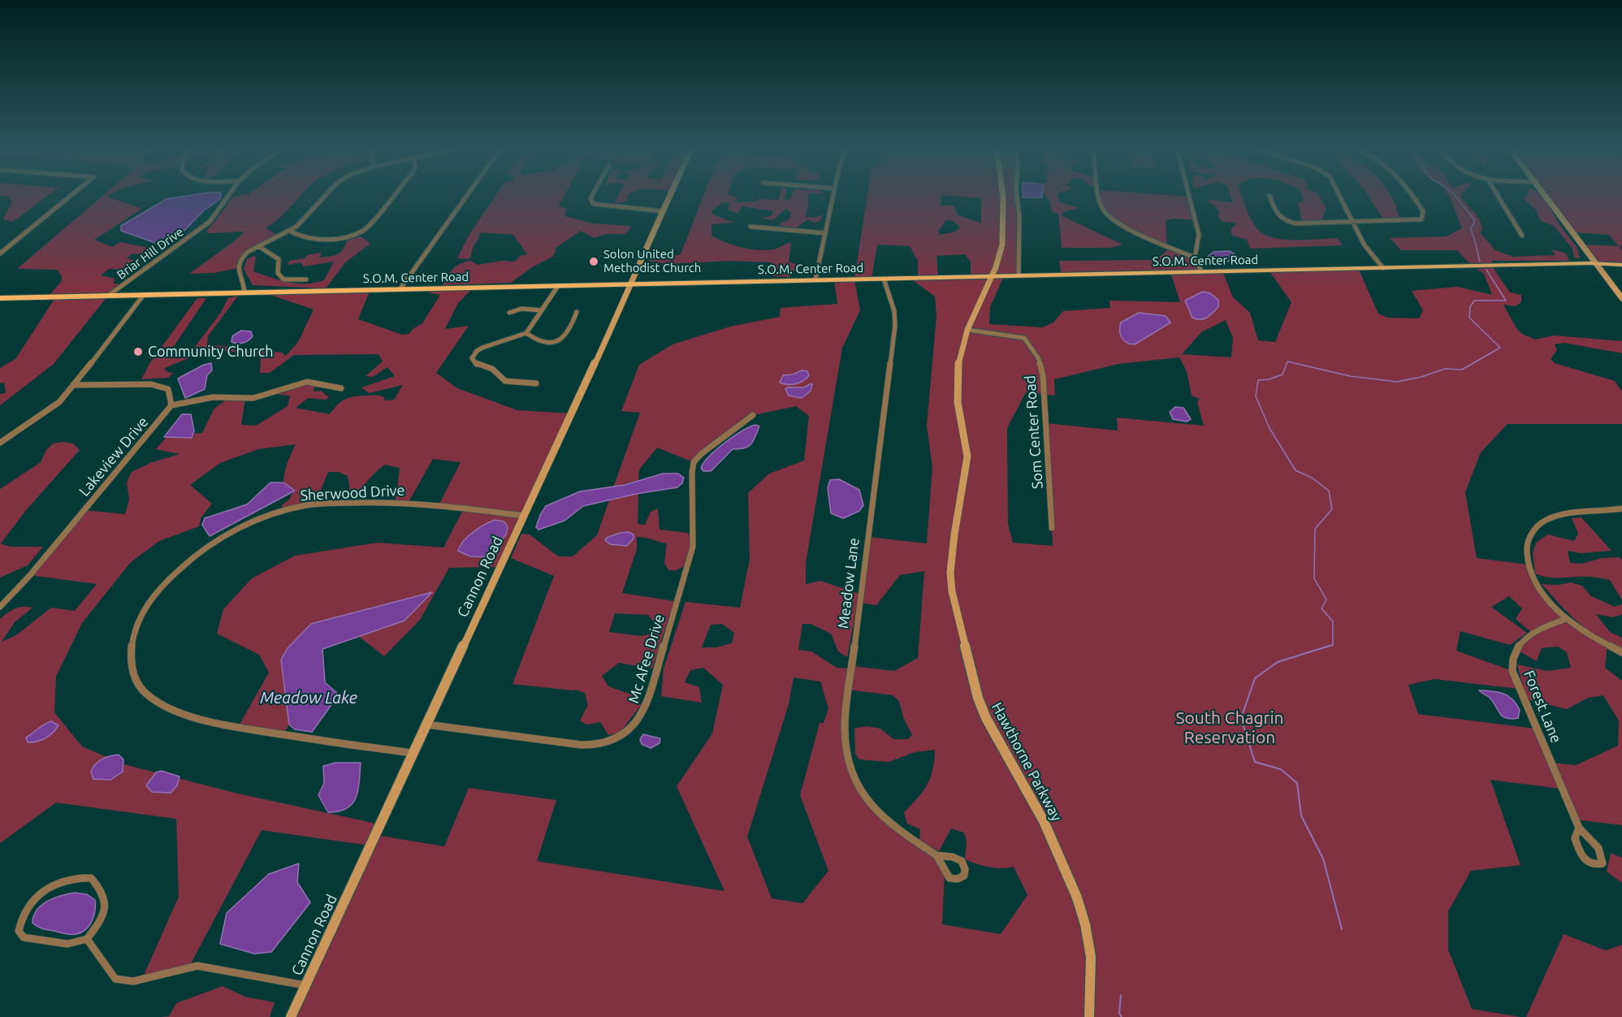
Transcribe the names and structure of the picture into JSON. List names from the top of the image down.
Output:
{
  "streets": {
    "main road": ["S.O.M. Center Road", "Cannon Road", "Hawthorne Parkway"],
    "street": [
      "Briar Hill Drive",
      "Som Center Road",
      "Lakeview Drive",
      "Sherwood Drive",
      "Meadow Lane",
      "Mc Afee Drive",
      "Forest Lane"
    ]
  },
  "crossings": [
    ["Briar Hill Drive", "S.O.M. Center Road"],
    ["S.O.M. Center Road", "Cannon Road"],
    ["S.O.M. Center Road", "Meadow Lane"],
    ["S.O.M. Center Road", "Hawthorne Parkway"],
    ["Som Center Road", "Hawthorne Parkway"],
    ["Sherwood Drive", "Cannon Road"],
    ["Cannon Road", "Mc Afee Drive"]
  ],
  "water": ["Meadow Lake"],
  "parks": ["South Chagrin Reservation"],
  "places": ["Solon United Methodist Church", "Community Church"]
}
